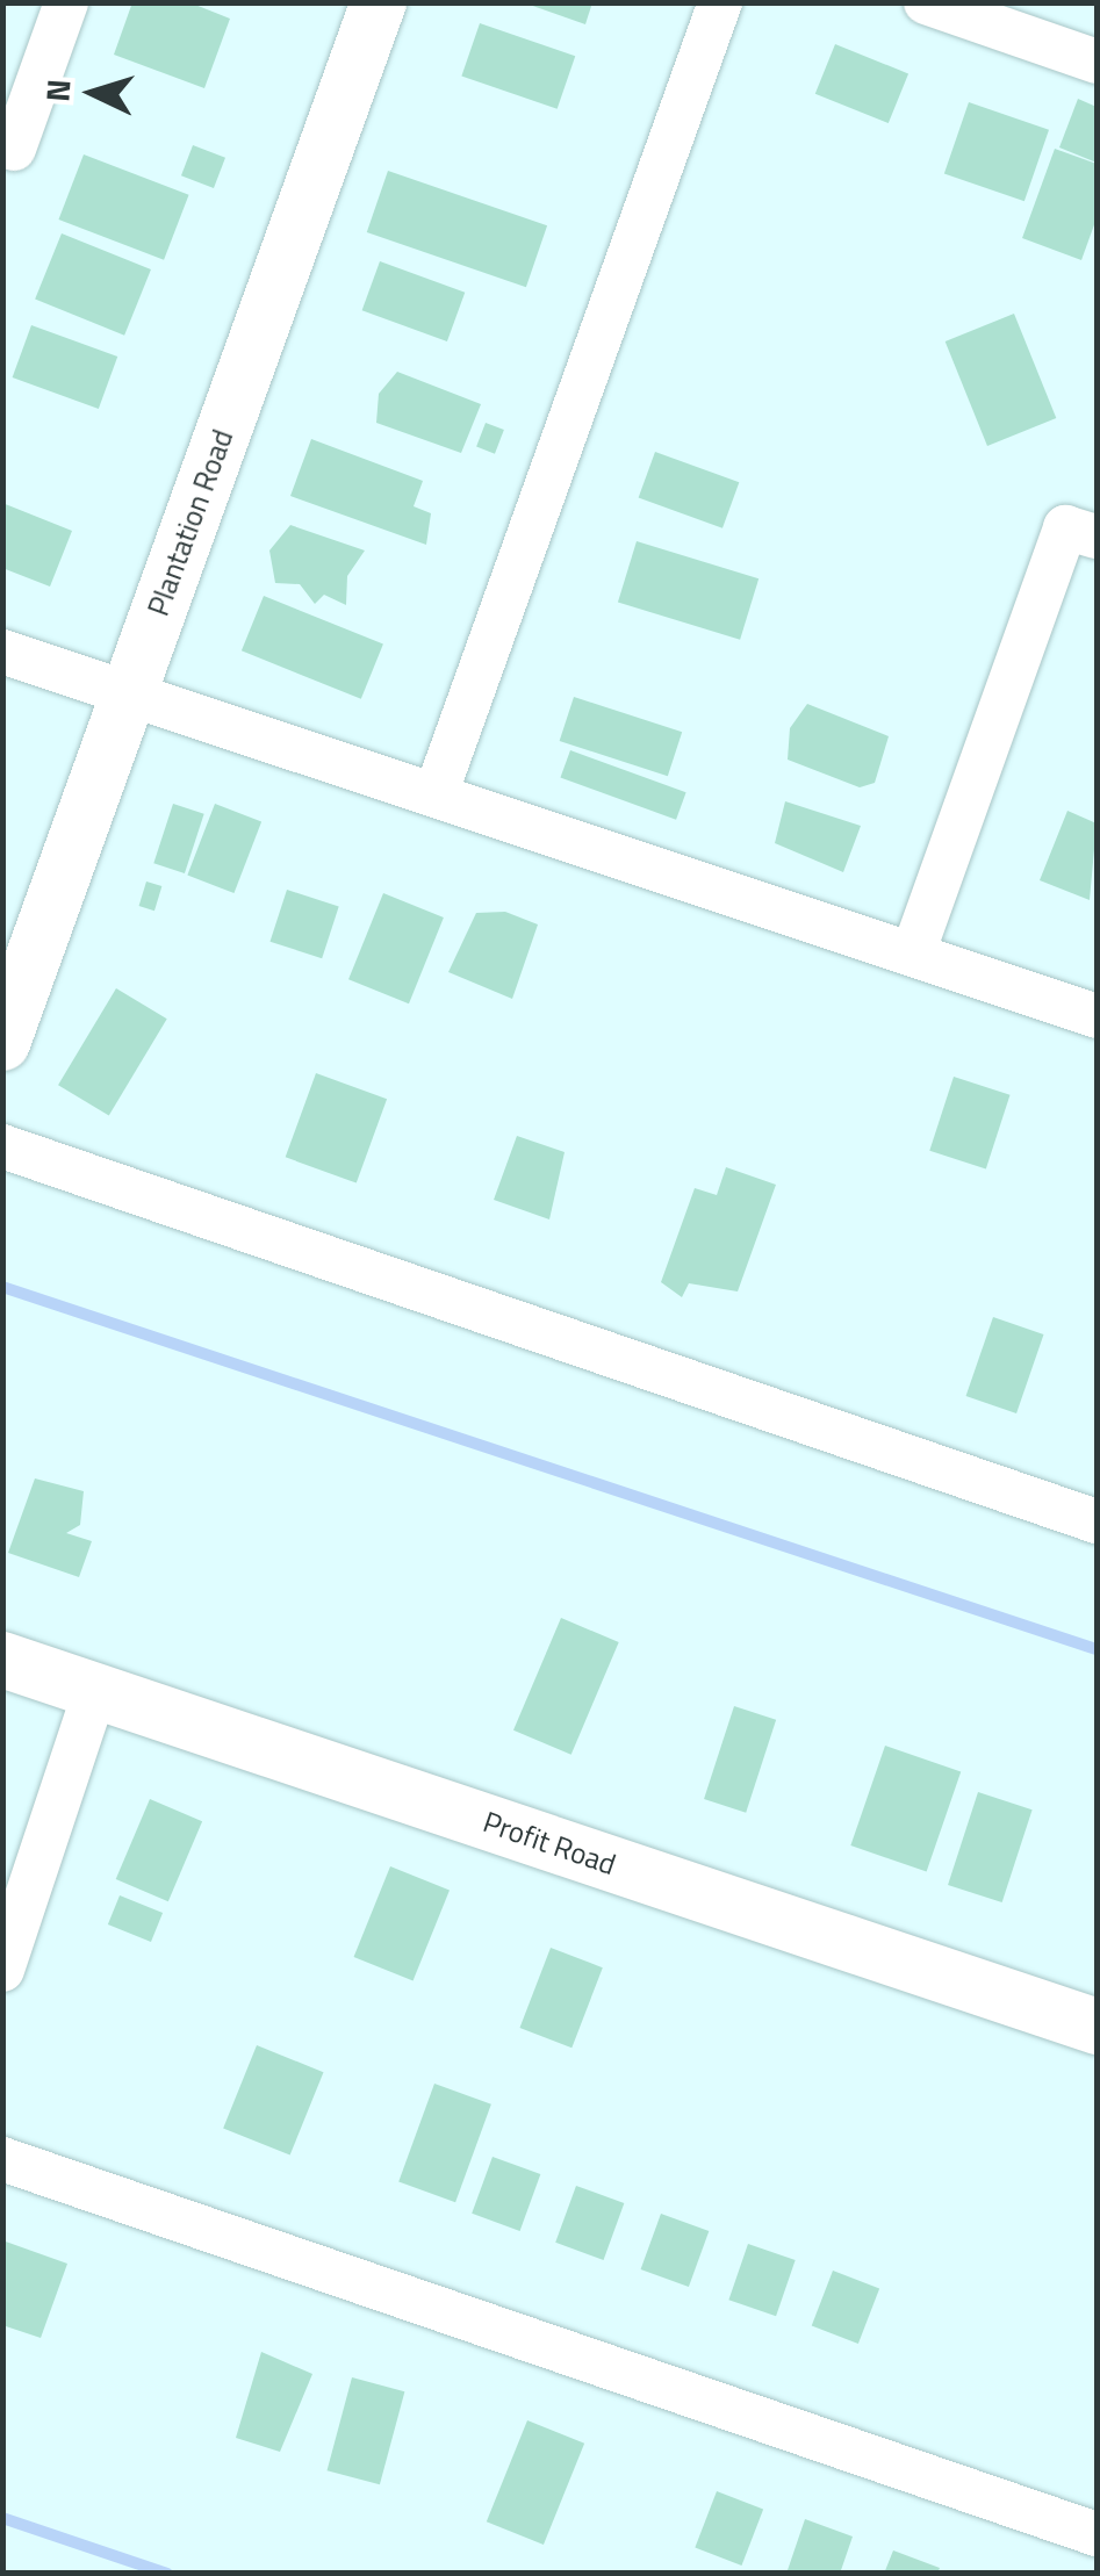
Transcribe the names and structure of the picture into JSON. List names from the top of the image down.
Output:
{
  "streets": {
    "street": ["Plantation Road", "Profit Road"]
  },
  "north": "left"
}
